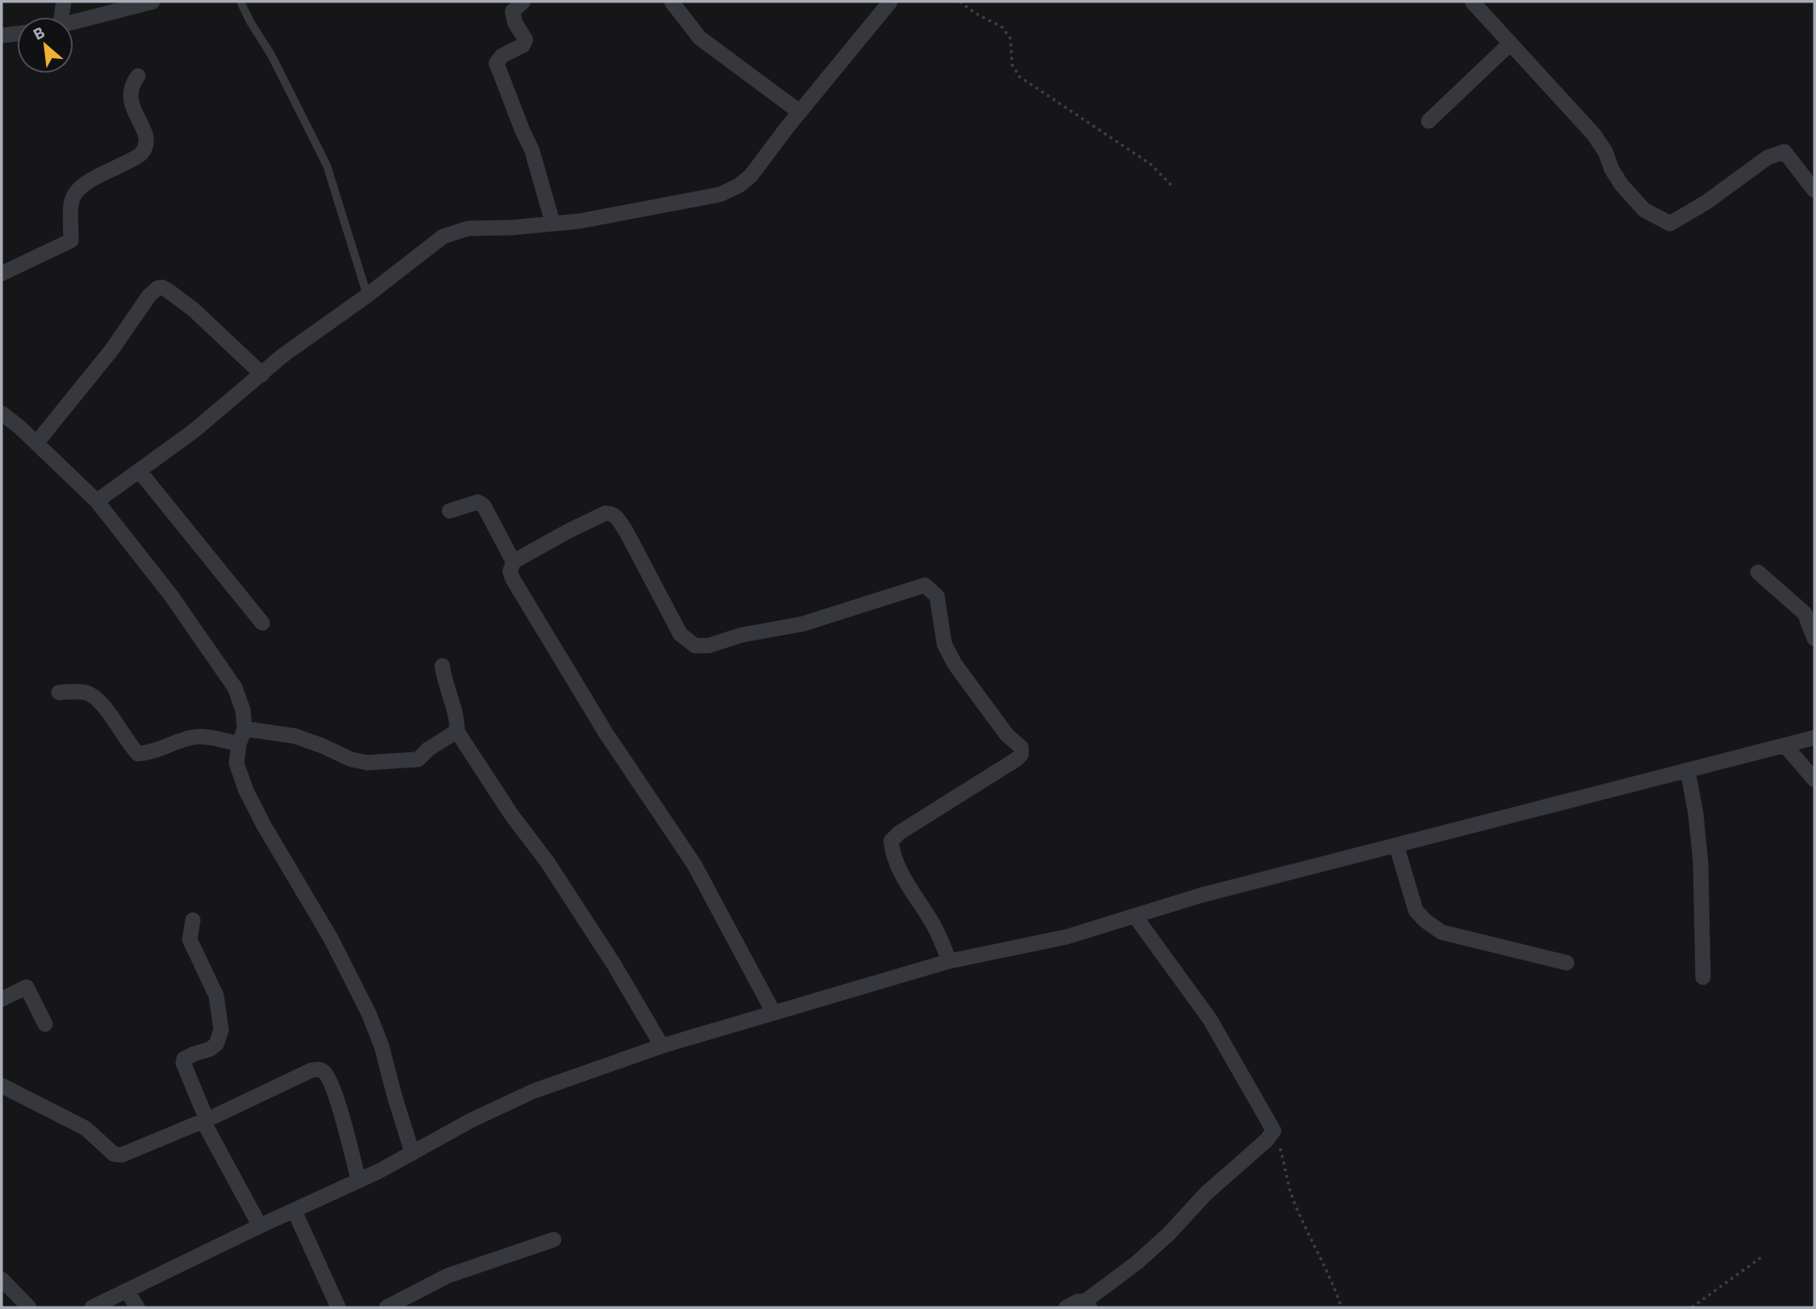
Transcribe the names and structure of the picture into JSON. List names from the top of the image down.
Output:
{
  "north": "top left"
}
